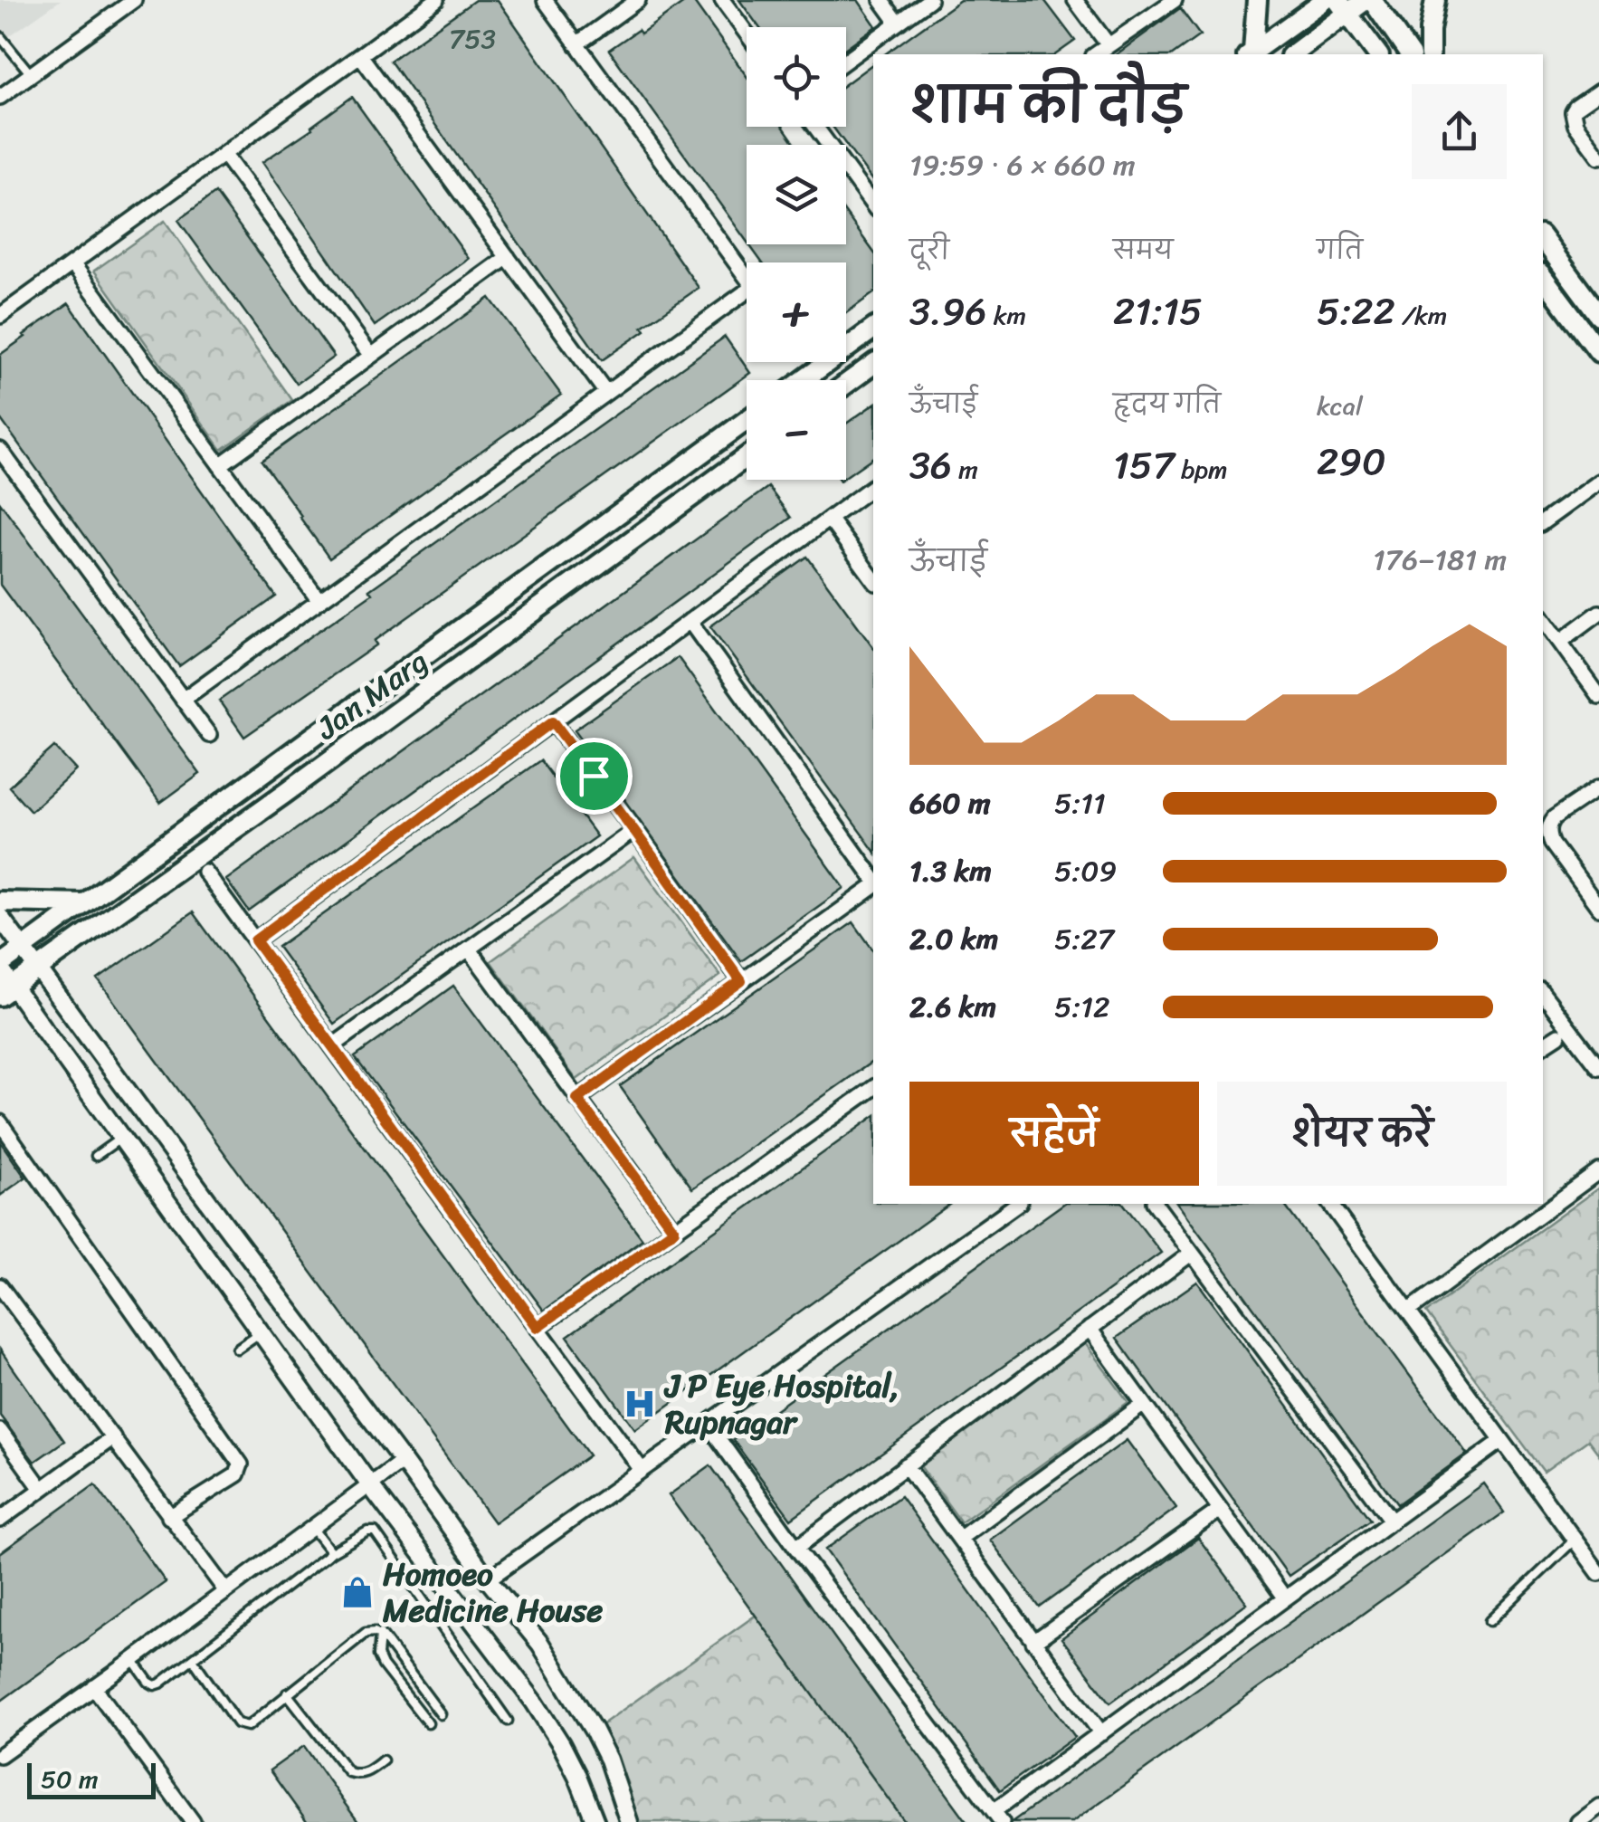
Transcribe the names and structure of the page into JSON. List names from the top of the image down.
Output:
{
  "streets": {
    "main road": ["Jan Marg"]
  },
  "places": {
    "hospital": ["J P Eye Hospital, Rupnagar"],
    "shop": ["Homoeo Medicine House"]
  },
  "house_numbers": ["753"],
  "scale_bar": "50 m",
  "page": {
    "map_buttons": ["+", "−"],
    "heading": ["शाम की दौड़", "19:59 · 6 × 660 m"],
    "stats": [
      ["दूरी", "3.96 km"],
      ["समय", "21:15"],
      ["गति", "5:22 /km"],
      ["ऊँचाई", "36 m"],
      ["हृदय गति", "157 bpm"],
      ["kcal", "290"]
    ],
    "chart": ["ऊँचाई", "176–181 m"],
    "list": [
      {
        "name": "660 m",
        "note": "5:11"
      },
      {
        "name": "1.3 km",
        "note": "5:09"
      },
      {
        "name": "2.0 km",
        "note": "5:27"
      },
      {
        "name": "2.6 km",
        "note": "5:12"
      }
    ],
    "buttons": ["सहेजें", "शेयर करें"],
    "scale": "50 m"
  }
}
